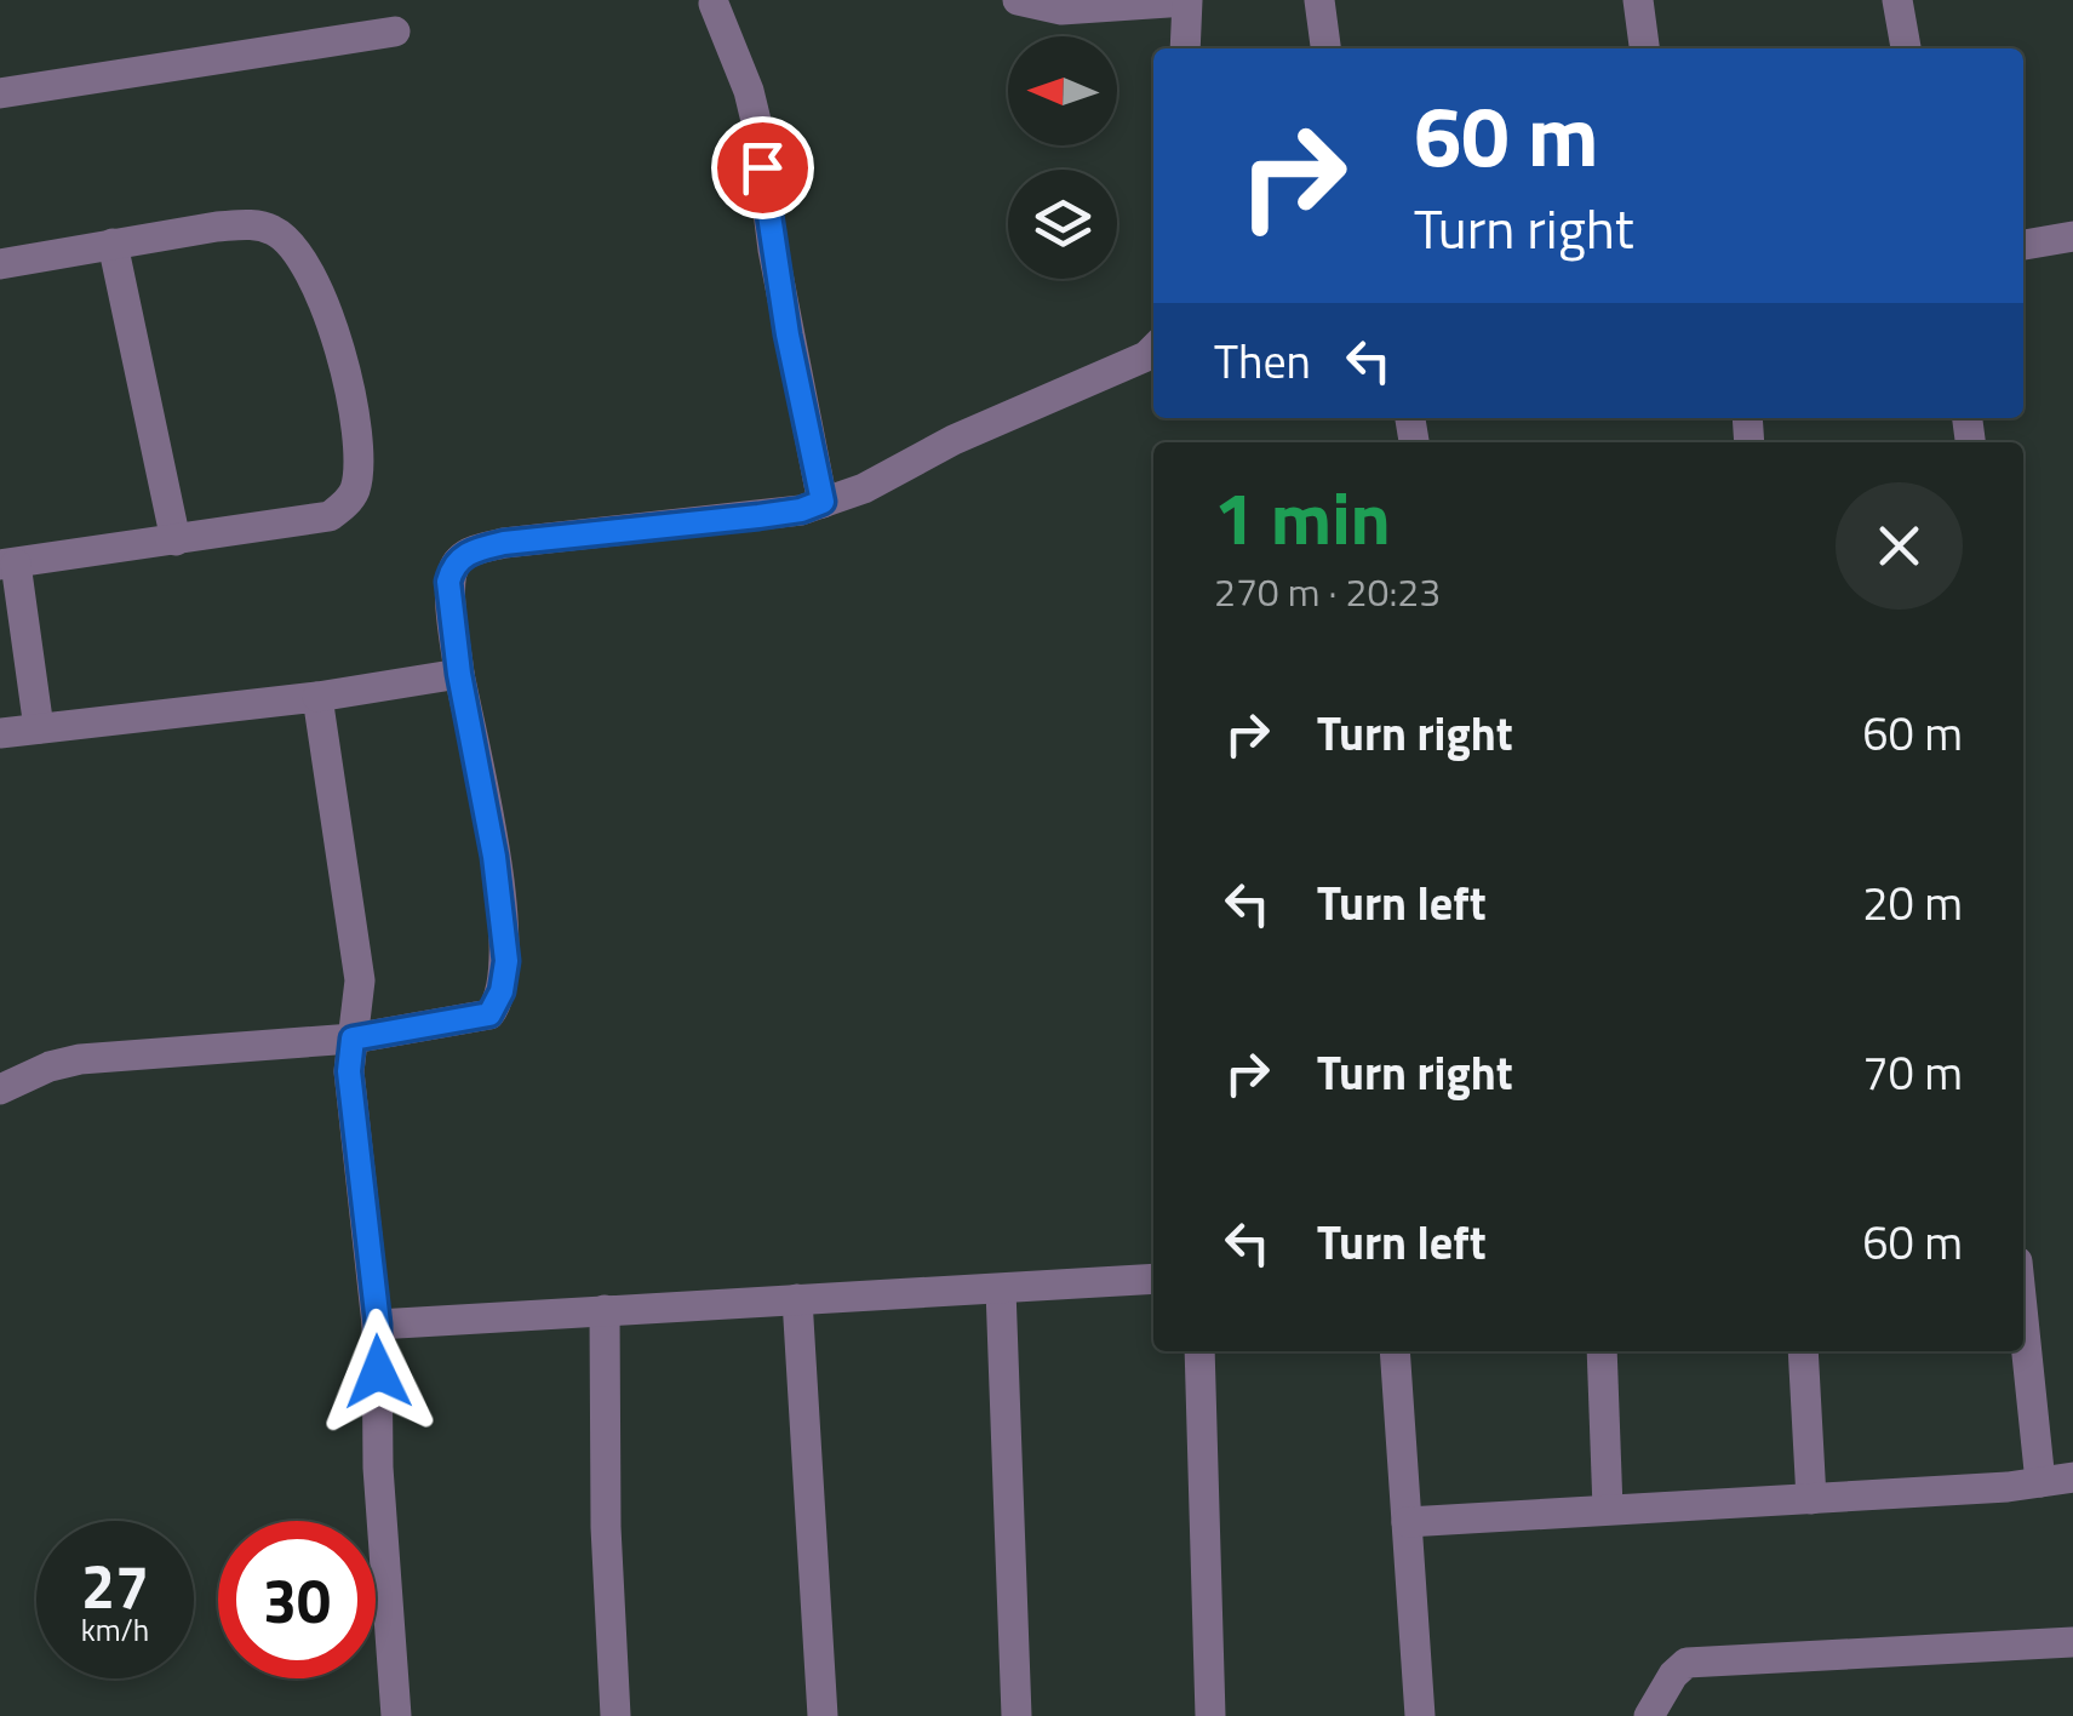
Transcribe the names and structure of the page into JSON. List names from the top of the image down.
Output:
{
  "north": "left",
  "page": {
    "turn": ["60 m", "Turn right"],
    "then": "Then",
    "heading": ["1 min", "270 m · 20:23"],
    "list": [
      {
        "name": "Turn right",
        "value": "60 m"
      },
      {
        "name": "Turn left",
        "value": "20 m"
      },
      {
        "name": "Turn right",
        "value": "70 m"
      },
      {
        "name": "Turn left",
        "value": "60 m"
      }
    ],
    "speed": "27 km/h",
    "limit": "30"
  }
}
